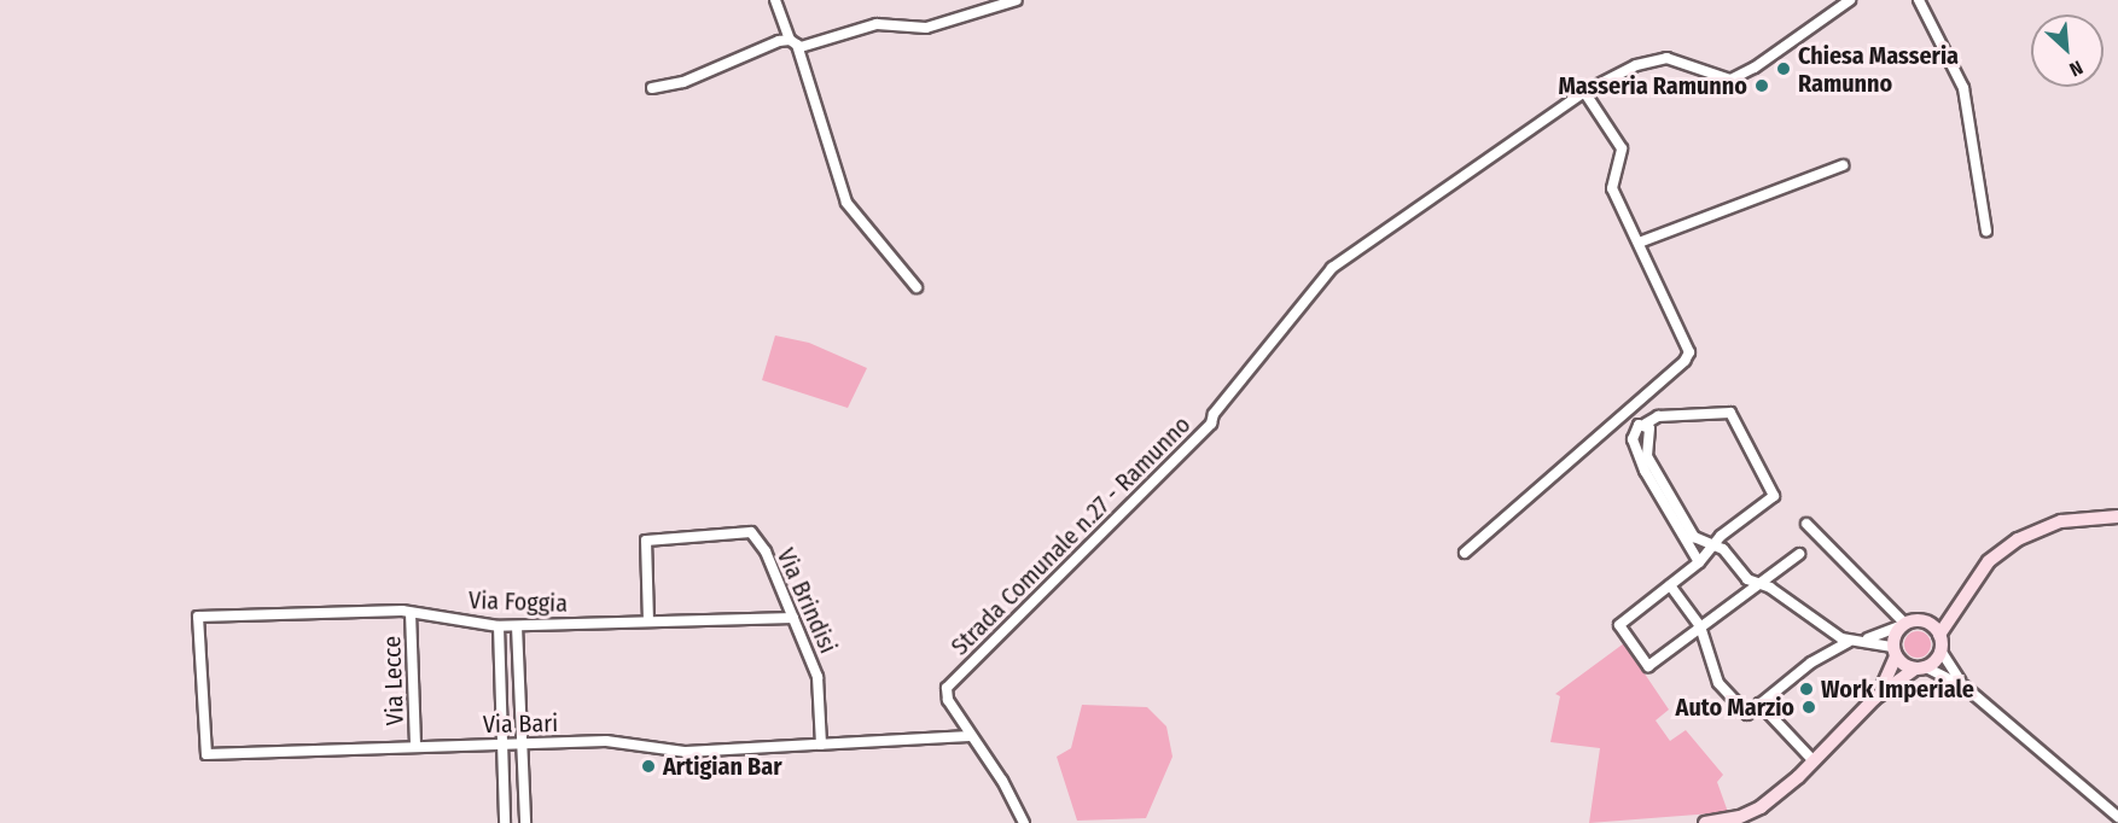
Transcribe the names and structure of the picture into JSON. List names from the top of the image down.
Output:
{
  "streets": {
    "street": [
      "Strada Comunale n.27 - Ramunno",
      "Via Brindisi",
      "Via Foggia",
      "Via Lecce",
      "Via Bari"
    ]
  },
  "crossings": [
    ["Strada Comunale n.27 - Ramunno", "Via Bari"],
    ["Via Brindisi", "Via Foggia"],
    ["Via Brindisi", "Via Bari"],
    ["Via Foggia", "Via Lecce"],
    ["Via Foggia", "Via Bari"],
    ["Via Lecce", "Via Bari"]
  ],
  "places": [
    "Chiesa Masseria Ramunno",
    "Masseria Ramunno",
    "Work Imperiale",
    "Auto Marzio",
    "Artigian Bar"
  ],
  "north": "bottom right"
}
